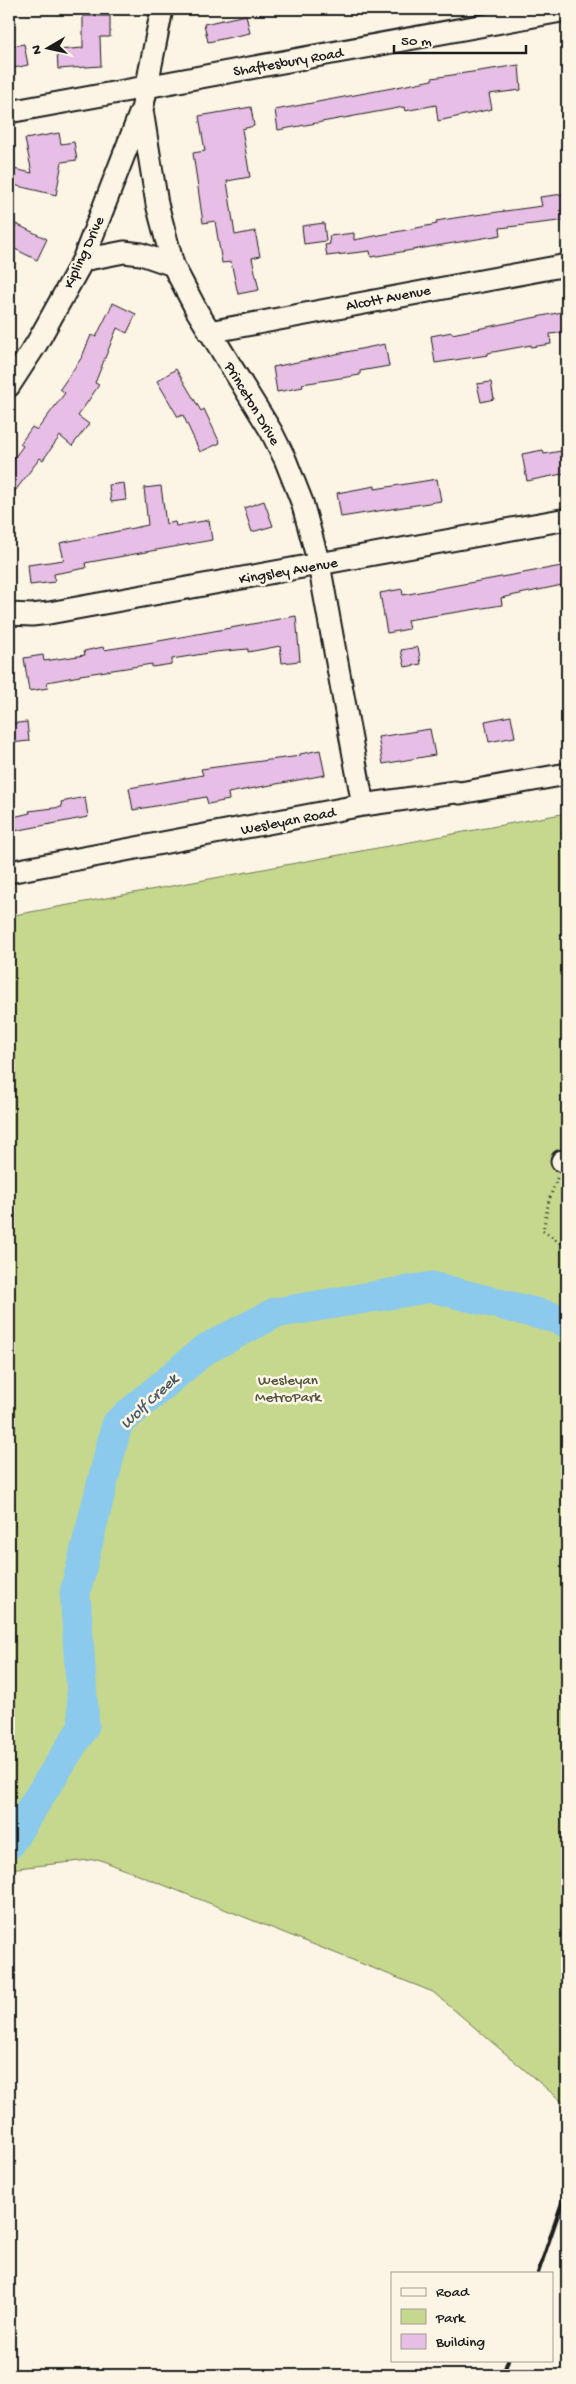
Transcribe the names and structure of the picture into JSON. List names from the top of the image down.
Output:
{
  "streets": {
    "street": [
      "Shaftesbury Road",
      "Kipling Drive",
      "Alcott Avenue",
      "Princeton Drive",
      "Kingsley Avenue",
      "Wesleyan Road"
    ]
  },
  "crossings": [
    ["Shaftesbury Road", "Princeton Drive"],
    ["Kipling Drive", "Princeton Drive"],
    ["Alcott Avenue", "Princeton Drive"],
    ["Princeton Drive", "Kingsley Avenue"],
    ["Princeton Drive", "Wesleyan Road"]
  ],
  "water": ["Wolf Creek"],
  "parks": ["Wesleyan MetroPark"],
  "legend": ["Road", "Park", "Building"],
  "scale_bar": "50 m",
  "north": "left"
}
